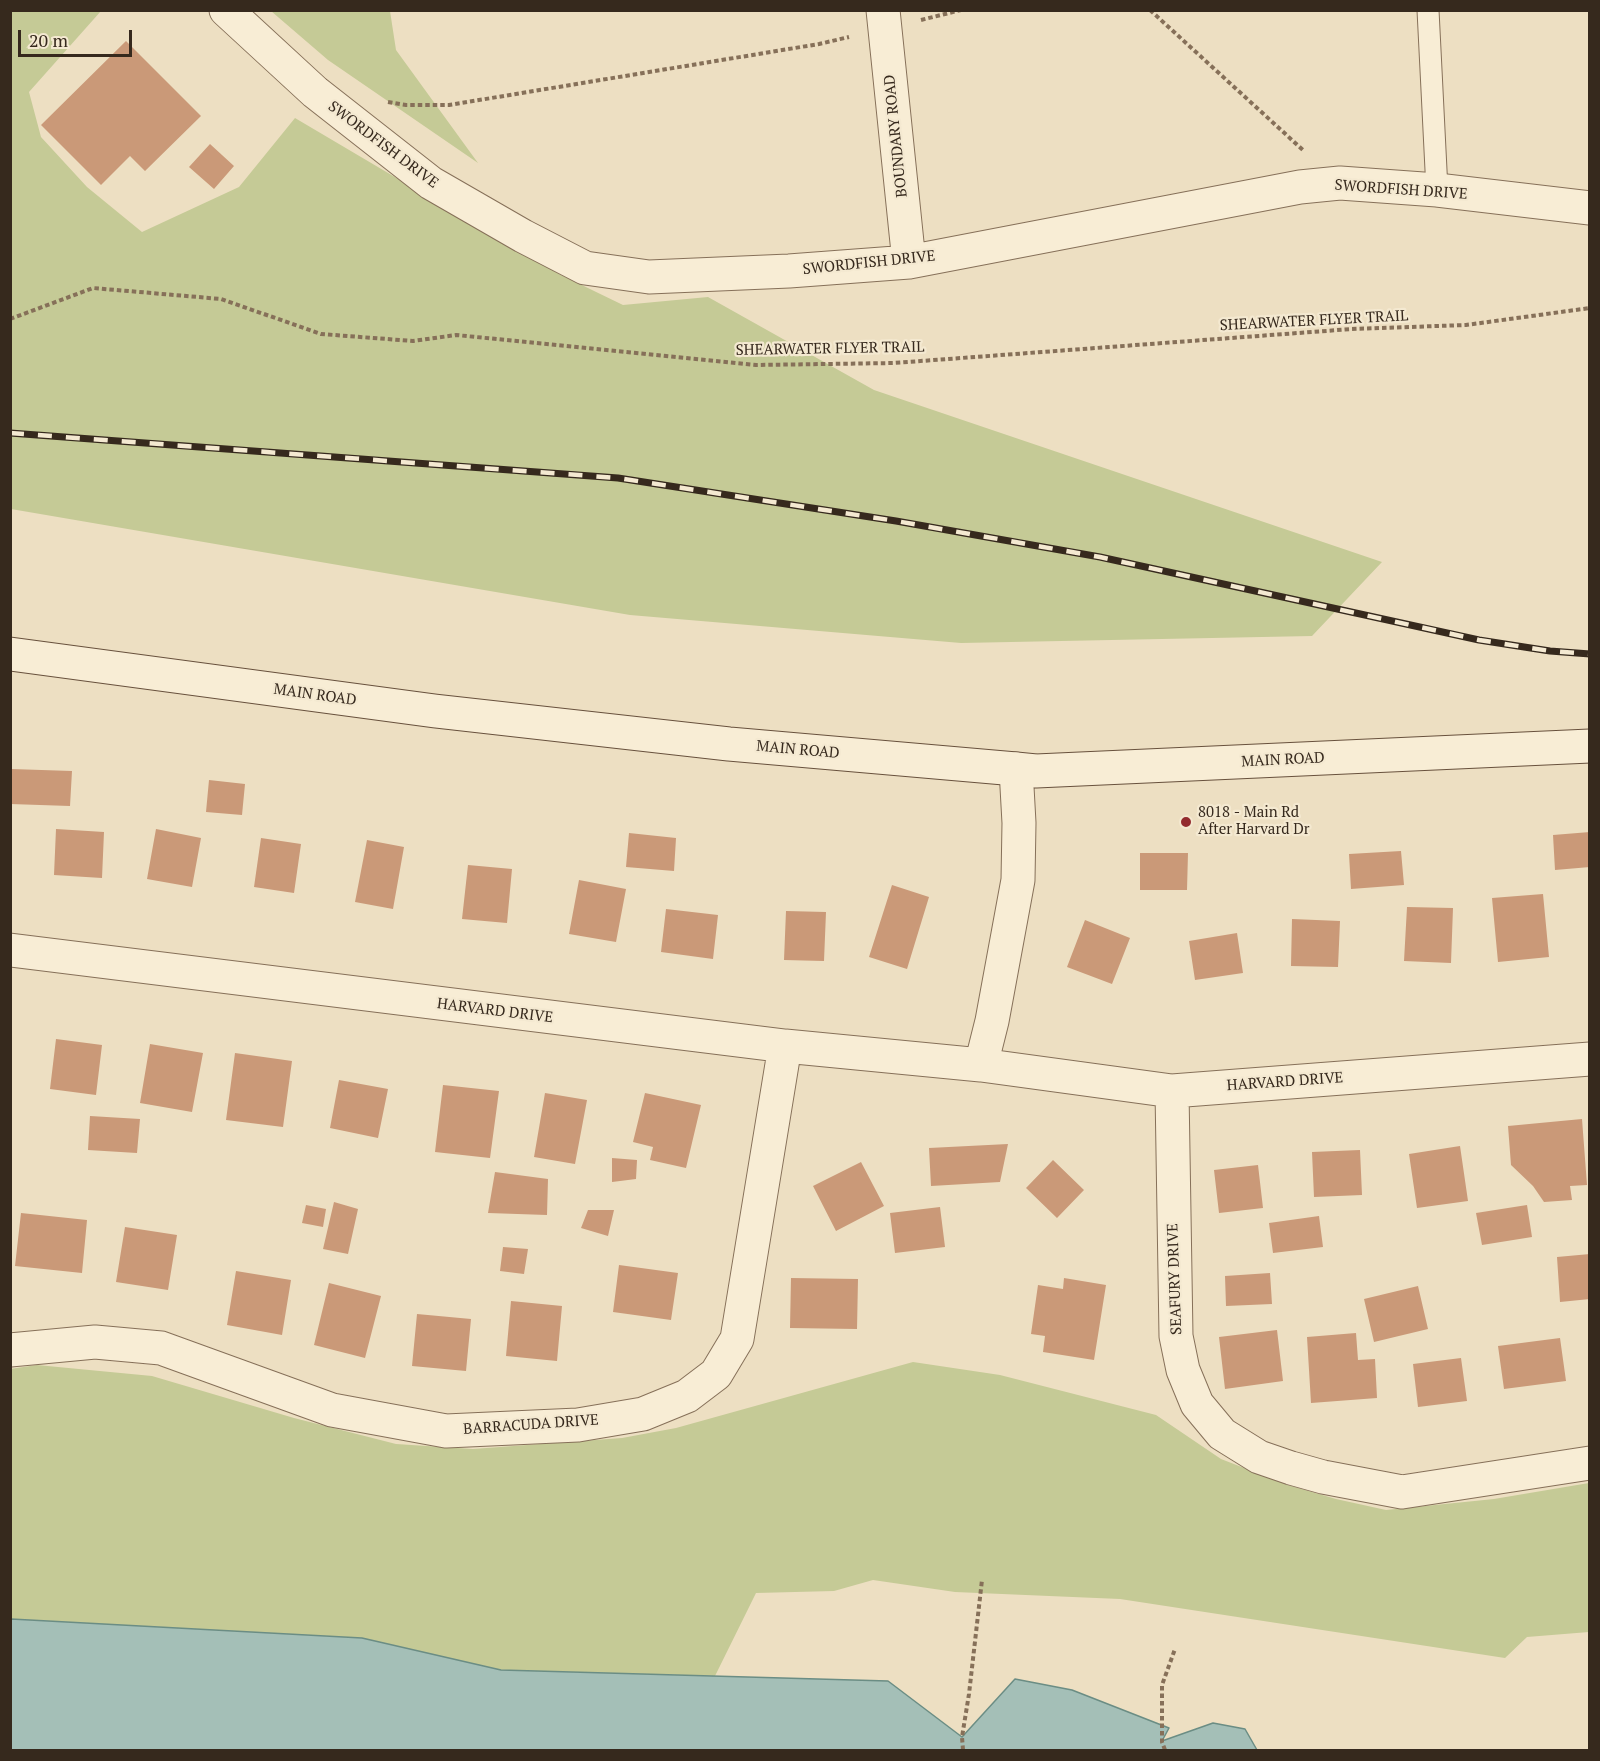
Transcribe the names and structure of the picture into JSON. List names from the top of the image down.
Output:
{
  "streets": {
    "street": [
      "BOUNDARY ROAD",
      "SWORDFISH DRIVE",
      "MAIN ROAD",
      "HARVARD DRIVE",
      "SEAFURY DRIVE",
      "BARRACUDA DRIVE"
    ],
    "path": ["SHEARWATER FLYER TRAIL"]
  },
  "crossings": [
    ["BOUNDARY ROAD", "SWORDFISH DRIVE"],
    ["HARVARD DRIVE", "SEAFURY DRIVE"],
    ["HARVARD DRIVE", "BARRACUDA DRIVE"]
  ],
  "places": ["8018 - Main Rd After Harvard Dr"],
  "scale_bar": "20 m"
}
